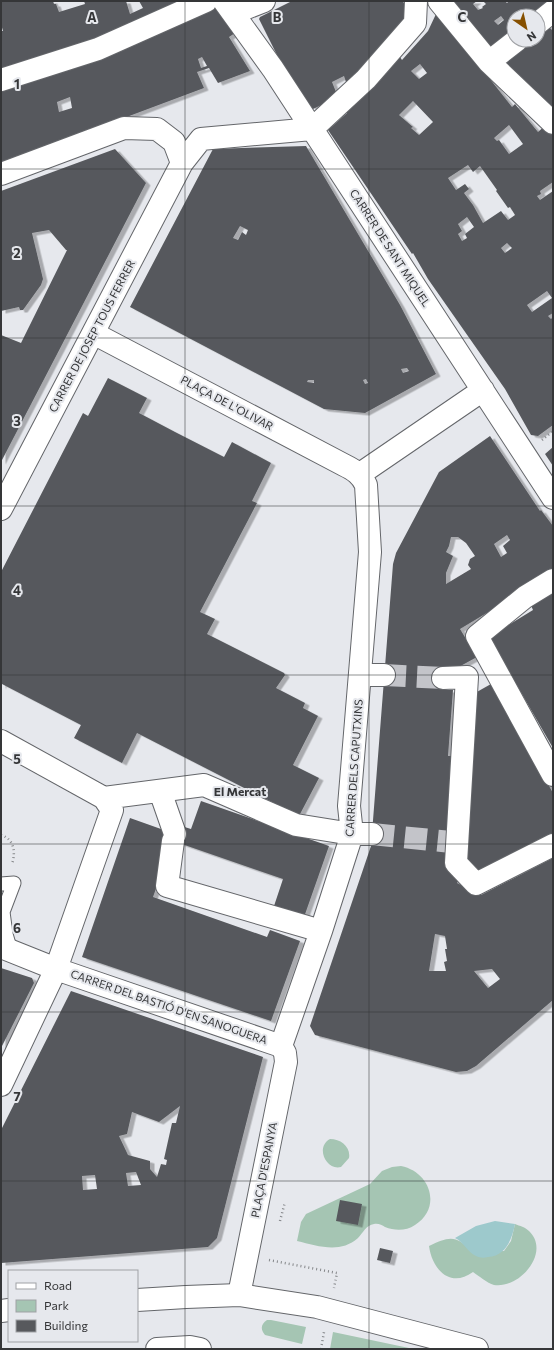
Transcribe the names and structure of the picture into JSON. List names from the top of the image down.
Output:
{
  "streets": {
    "street": [
      "CARRER DE SANT MIQUEL",
      "CARRER DE JOSEP TOUS FERRER",
      "PLAÇA DE L'OLIVAR",
      "CARRER DELS CAPUTXINS",
      "CARRER DEL BASTIÓ D'EN SANOGUERA",
      "PLAÇA D'ESPANYA"
    ]
  },
  "crossings": [
    ["CARRER DE SANT MIQUEL", "CARRER DE JOSEP TOUS FERRER"],
    ["CARRER DE JOSEP TOUS FERRER", "PLAÇA DE L'OLIVAR"],
    ["PLAÇA DE L'OLIVAR", "CARRER DELS CAPUTXINS"],
    ["CARRER DELS CAPUTXINS", "CARRER DEL BASTIÓ D'EN SANOGUERA"],
    ["CARRER DELS CAPUTXINS", "PLAÇA D'ESPANYA"],
    ["CARRER DEL BASTIÓ D'EN SANOGUERA", "PLAÇA D'ESPANYA"]
  ],
  "districts": ["El Mercat"],
  "legend": ["Road", "Park", "Building"],
  "north": "bottom right",
  "grid": {
    "columns": ["A", "B", "C"],
    "rows": [
      "1",
      "2",
      "3",
      "4",
      "5",
      "6",
      "7"
    ]
  }
}
